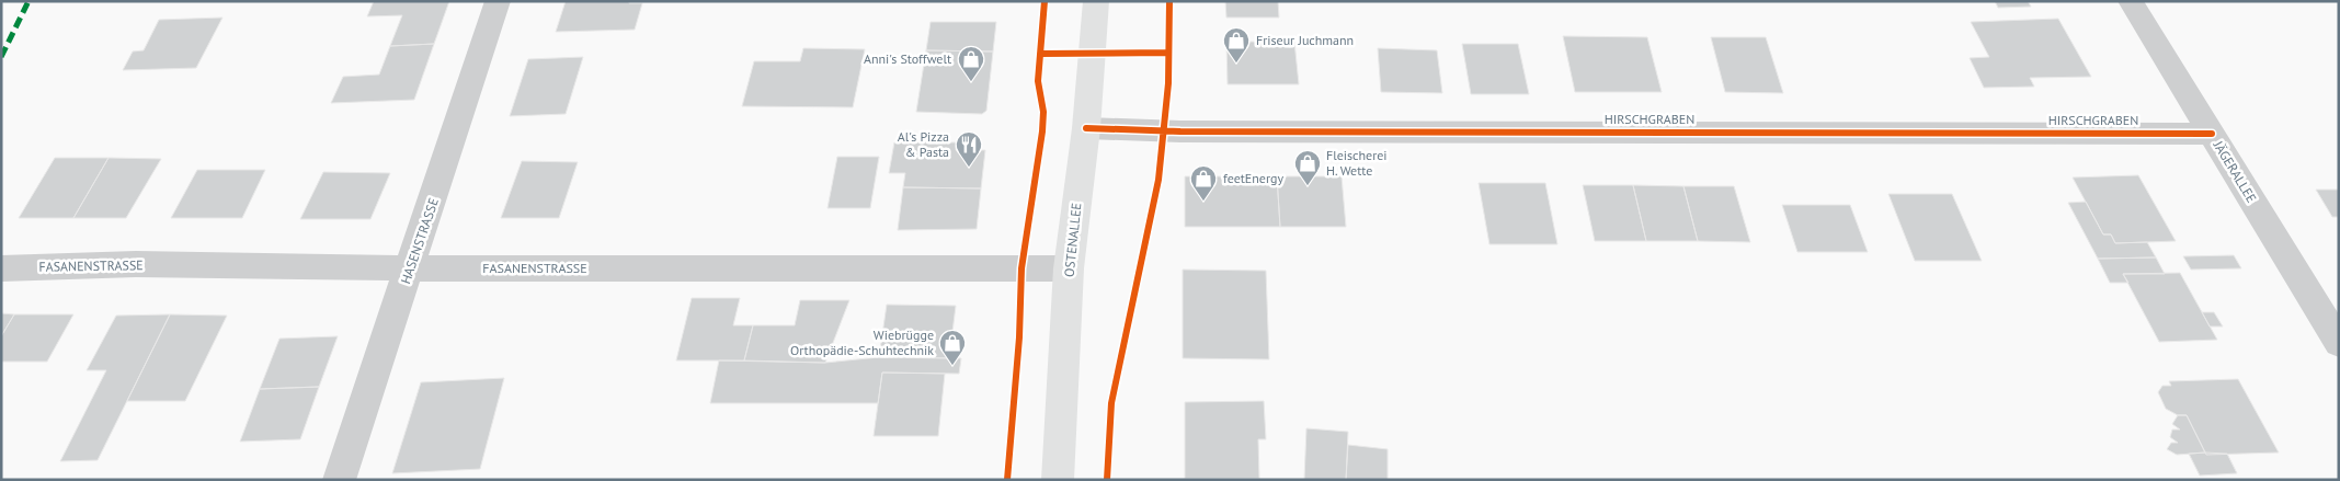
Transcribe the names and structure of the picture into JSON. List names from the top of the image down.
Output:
{
  "streets": {
    "main road": ["OSTENALLEE"],
    "street": [
      "HIRSCHGRABEN",
      "JÄGERALLEE",
      "HASENSTRASSE",
      "FASANENSTRASSE"
    ]
  },
  "crossings": [
    ["HIRSCHGRABEN", "JÄGERALLEE"],
    ["HIRSCHGRABEN", "OSTENALLEE"],
    ["OSTENALLEE", "FASANENSTRASSE"],
    ["HASENSTRASSE", "FASANENSTRASSE"]
  ],
  "places": {
    "shop": [
      "Friseur Juchmann",
      "Anni's Stoffwelt",
      "Fleischerei H. Wette",
      "feetEnergy",
      "Wiebrügge Orthopädie-Schuhtechnik"
    ],
    "restaurant": ["Al's Pizza & Pasta"]
  }
}
